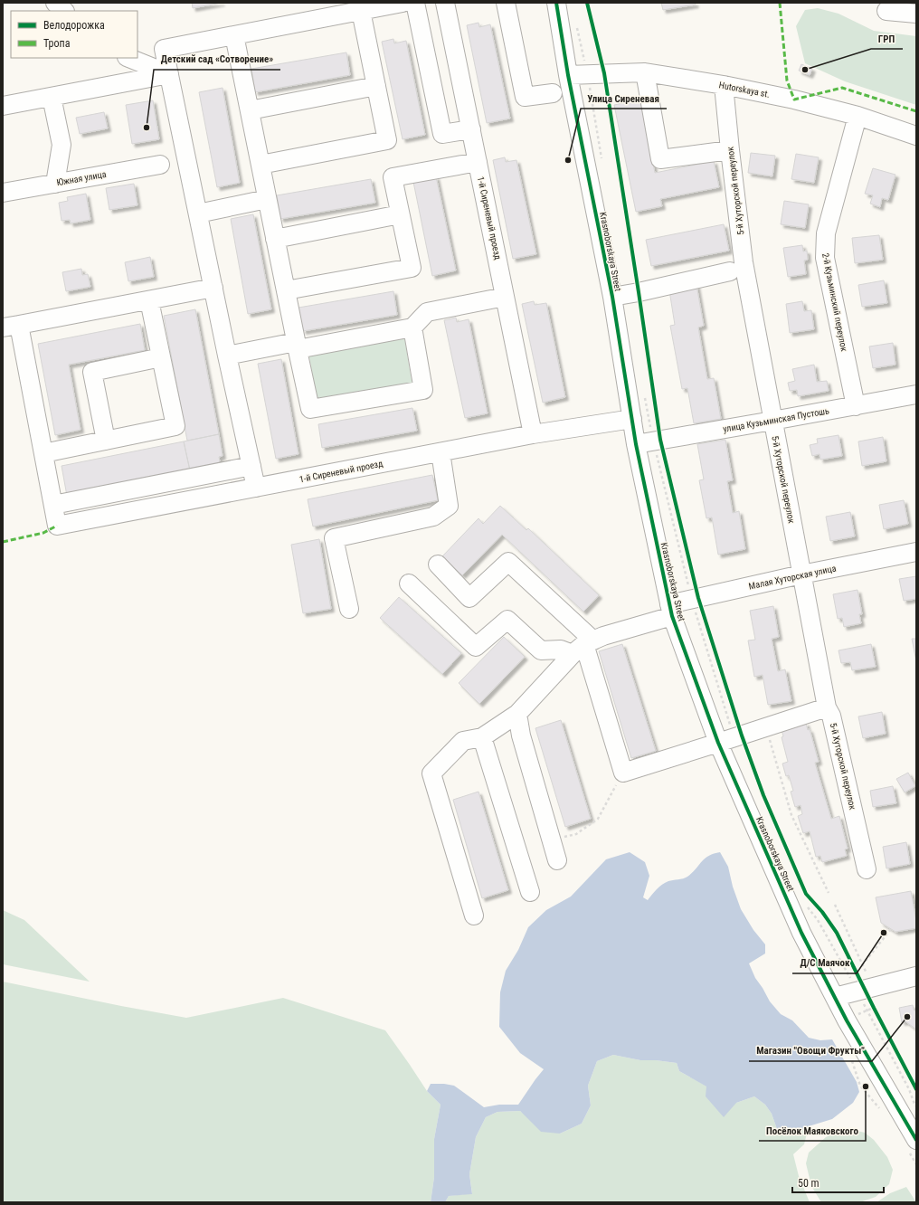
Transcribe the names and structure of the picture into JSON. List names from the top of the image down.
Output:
{
  "streets": {
    "street": [
      "Hutorskaya st.",
      "Южная улица",
      "5-й Хуторской переулок",
      "1-й Сиреневый проезд",
      "Krasnoborskaya Street",
      "2-й Кузьминский переулок",
      "улица Кузьминская Пустошь",
      "Малая Хуторская улица"
    ]
  },
  "crossings": [
    ["Hutorskaya st.", "5-й Хуторской переулок"],
    ["Hutorskaya st.", "Krasnoborskaya Street"],
    ["Hutorskaya st.", "2-й Кузьминский переулок"],
    ["5-й Хуторской переулок", "улица Кузьминская Пустошь"],
    ["5-й Хуторской переулок", "Малая Хуторская улица"],
    ["1-й Сиреневый проезд", "Krasnoborskaya Street"],
    ["Krasnoborskaya Street", "улица Кузьминская Пустошь"],
    ["Krasnoborskaya Street", "Малая Хуторская улица"],
    ["2-й Кузьминский переулок", "улица Кузьминская Пустошь"]
  ],
  "places": [
    "ГРП",
    "Детский сад «Сотворение»",
    "Улица Сиреневая",
    "Д/С Маячок",
    "Магазин \"Овощи Фрукты\"",
    "Посёлок Маяковского"
  ],
  "legend": ["Велодорожка", "Тропа"],
  "scale_bar": "50 m"
}
